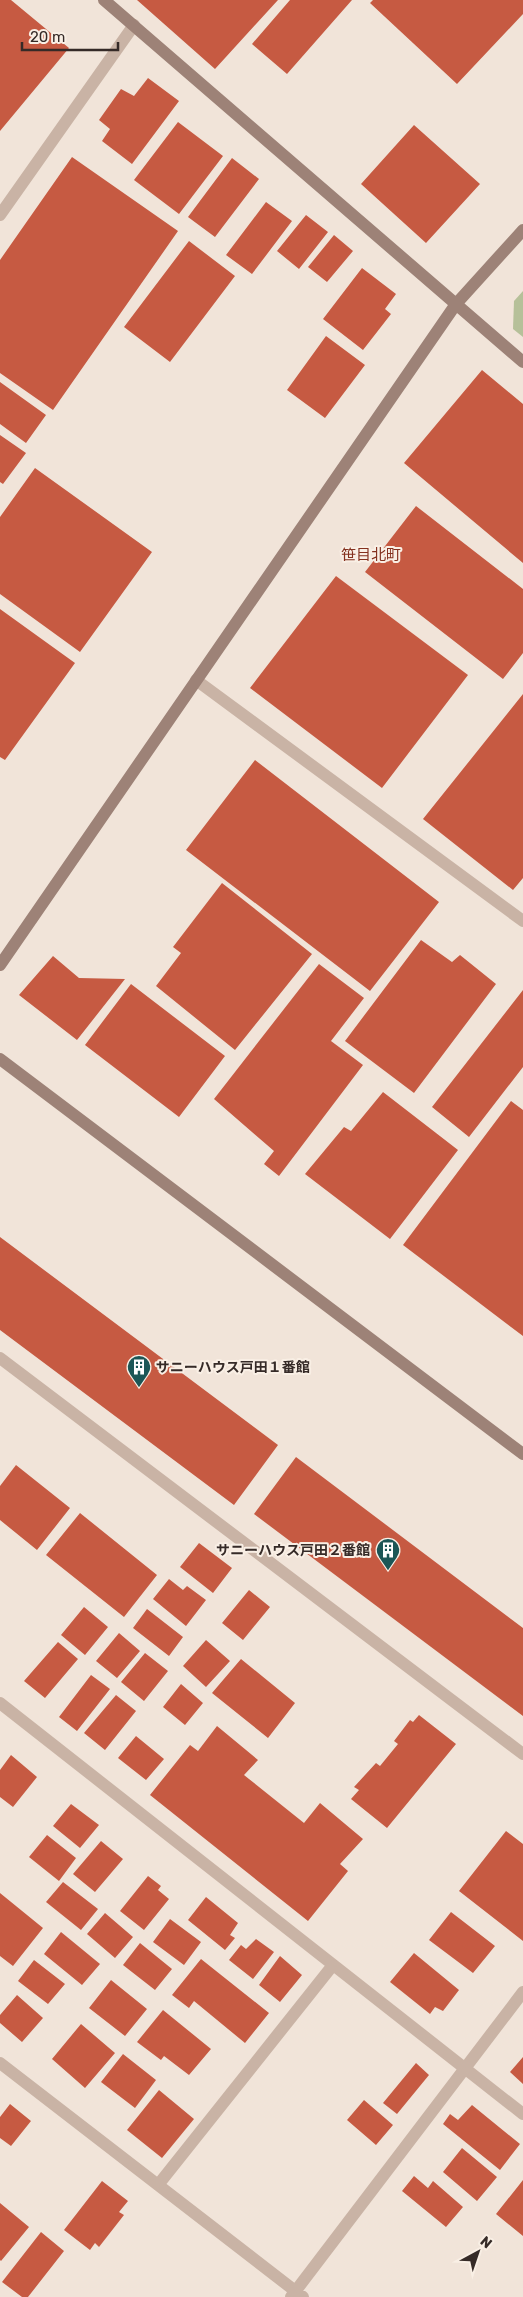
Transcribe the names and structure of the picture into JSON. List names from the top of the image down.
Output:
{
  "districts": ["笹目北町"],
  "places": {
    "building": ["サニーハウス戸田１番館", "サニーハウス戸田２番館"]
  },
  "scale_bar": "20 m",
  "north": "top right"
}
